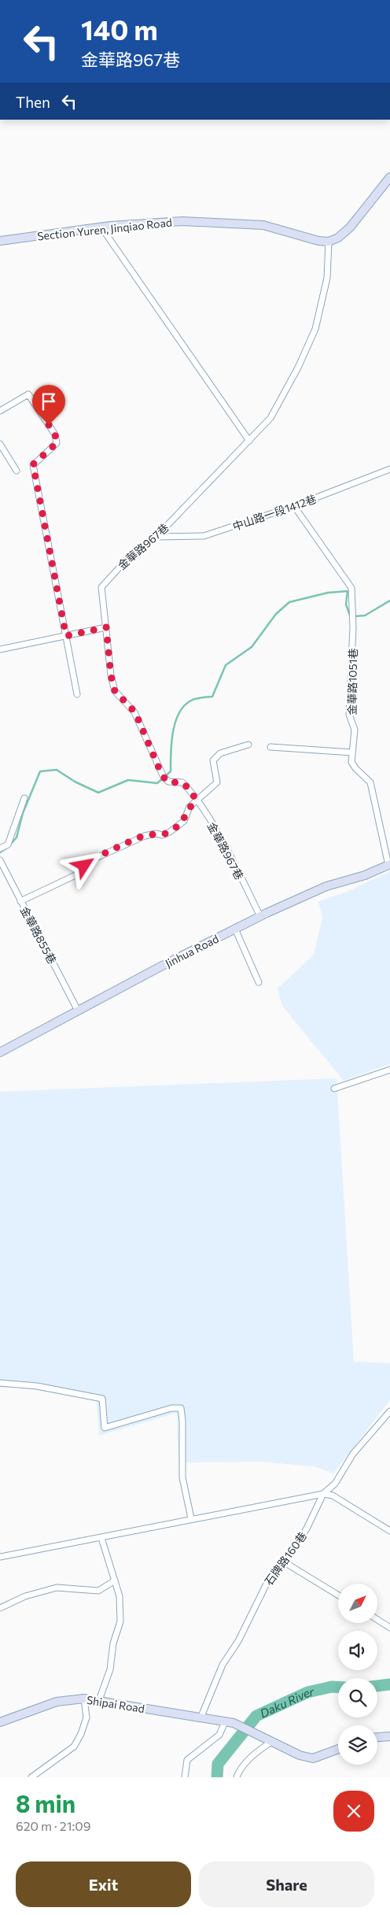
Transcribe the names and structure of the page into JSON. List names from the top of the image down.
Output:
{
  "streets": {
    "street": [
      "Section Yuren, Jinqiao Road",
      "中山路一段1412巷",
      "金華路967巷",
      "金華路1051巷",
      "金華路855巷",
      "Jinhua Road",
      "石牌路160巷",
      "Shipai Road"
    ]
  },
  "crossings": [
    ["Section Yuren, Jinqiao Road", "金華路967巷"],
    ["中山路一段1412巷", "金華路967巷"],
    ["中山路一段1412巷", "金華路1051巷"],
    ["金華路967巷", "Jinhua Road"],
    ["金華路1051巷", "Jinhua Road"],
    ["金華路855巷", "Jinhua Road"],
    ["石牌路160巷", "Shipai Road"]
  ],
  "water": ["Daku River"],
  "north": "top right",
  "page": {
    "turn": ["140 m", "金華路967巷"],
    "then": "Then",
    "heading": ["8 min", "620 m · 21:09"],
    "buttons": ["Exit", "Share"]
  }
}
